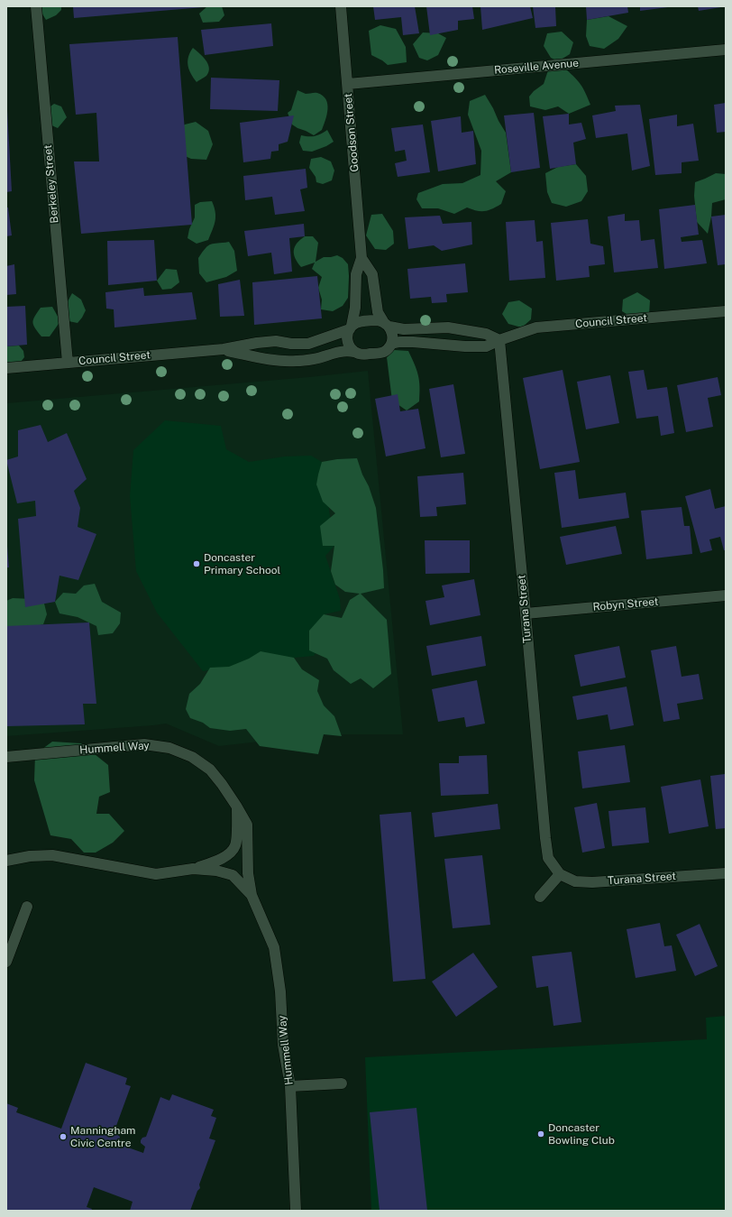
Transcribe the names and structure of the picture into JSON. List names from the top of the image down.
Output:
{
  "streets": {
    "street": [
      "Roseville Avenue",
      "Goodson Street",
      "Berkeley Street",
      "Council Street",
      "Robyn Street",
      "Turana Street",
      "Hummell Way"
    ]
  },
  "crossings": [
    ["Roseville Avenue", "Goodson Street"],
    ["Goodson Street", "Council Street"],
    ["Berkeley Street", "Council Street"],
    ["Council Street", "Turana Street"],
    ["Robyn Street", "Turana Street"]
  ],
  "places": ["Doncaster Primary School", "Doncaster Bowling Club", "Manningham Civic Centre"]
}
